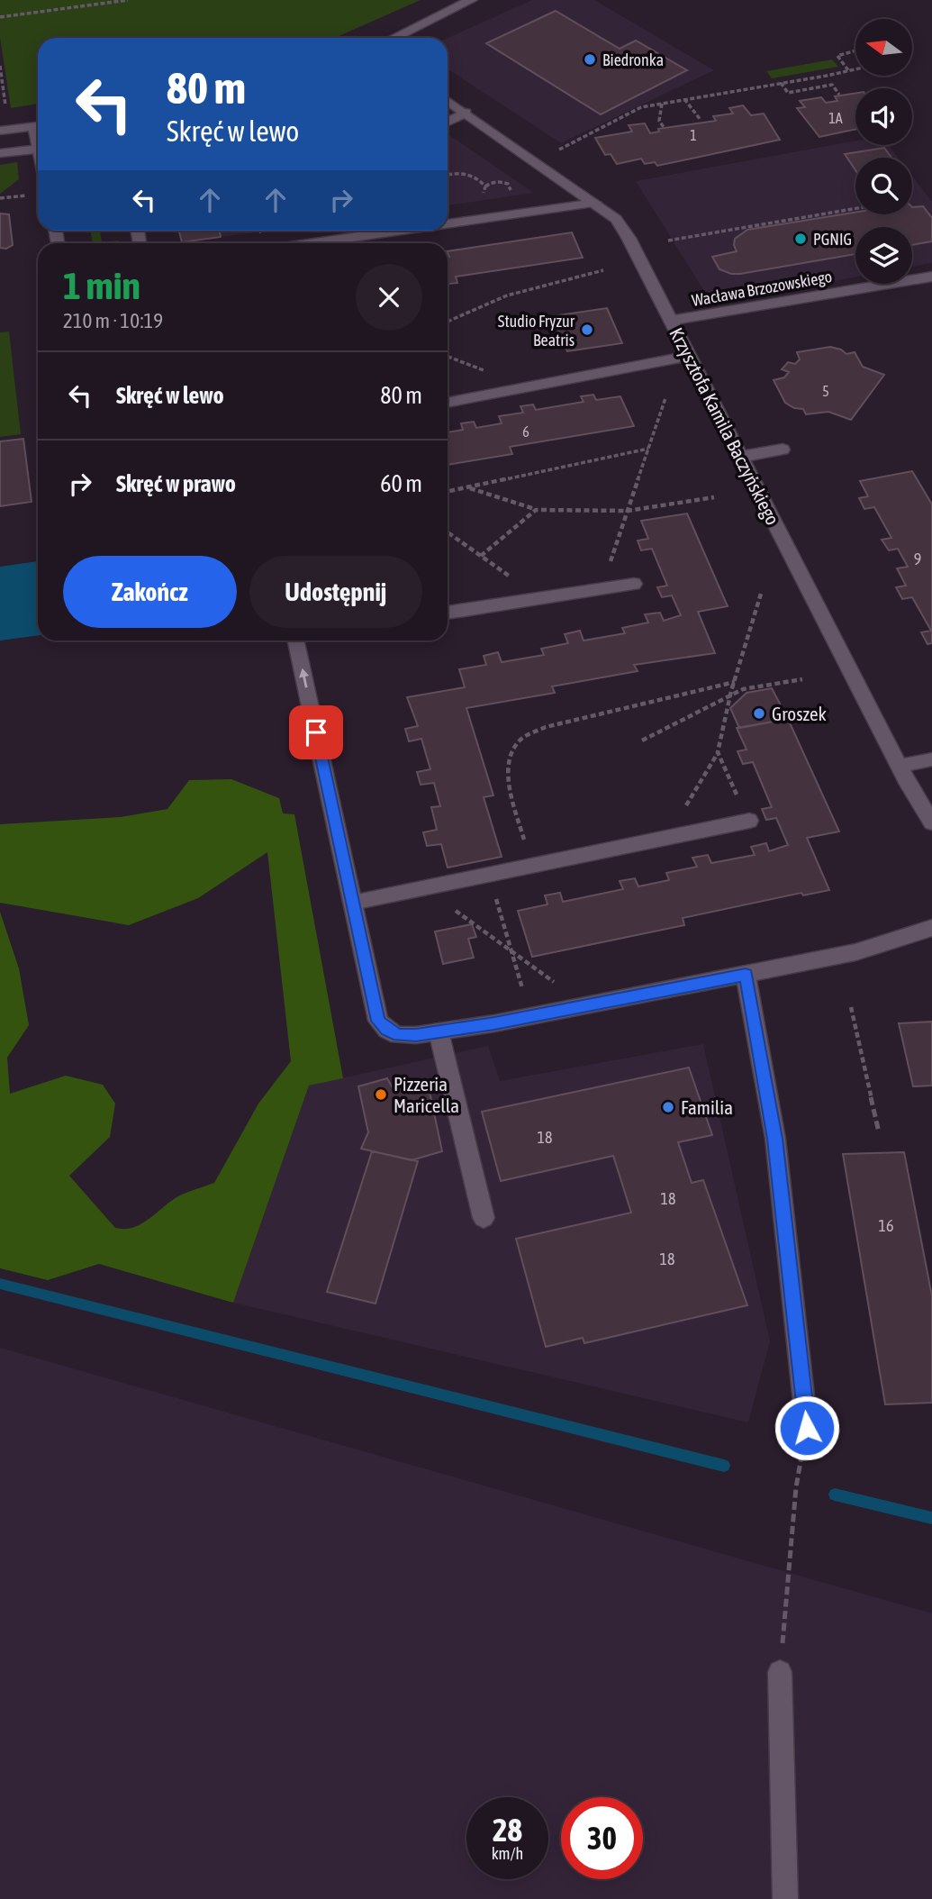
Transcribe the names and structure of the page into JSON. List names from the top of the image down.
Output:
{
  "streets": {
    "street": ["Wacława Brzozowskiego", "Krzysztofa Kamila Baczyńskiego"]
  },
  "crossings": [
    ["Wacława Brzozowskiego", "Krzysztofa Kamila Baczyńskiego"]
  ],
  "places": [
    "Biedronka",
    "PGNIG",
    "Studio Fryzur Beatris",
    "Groszek",
    "Pizzeria Maricella",
    "Familia"
  ],
  "house_numbers": [
    "1A",
    "1",
    "5",
    "6",
    "9",
    "18",
    "18",
    "16",
    "18"
  ],
  "north": "left",
  "page": {
    "turn": ["80 m", "Skręć w lewo"],
    "heading": ["1 min", "210 m · 10:19"],
    "list": [
      {
        "name": "Skręć w lewo",
        "value": "80 m"
      },
      {
        "name": "Skręć w prawo",
        "value": "60 m"
      }
    ],
    "buttons": ["Zakończ", "Udostępnij"],
    "speed": "28 km/h",
    "limit": "30"
  }
}
